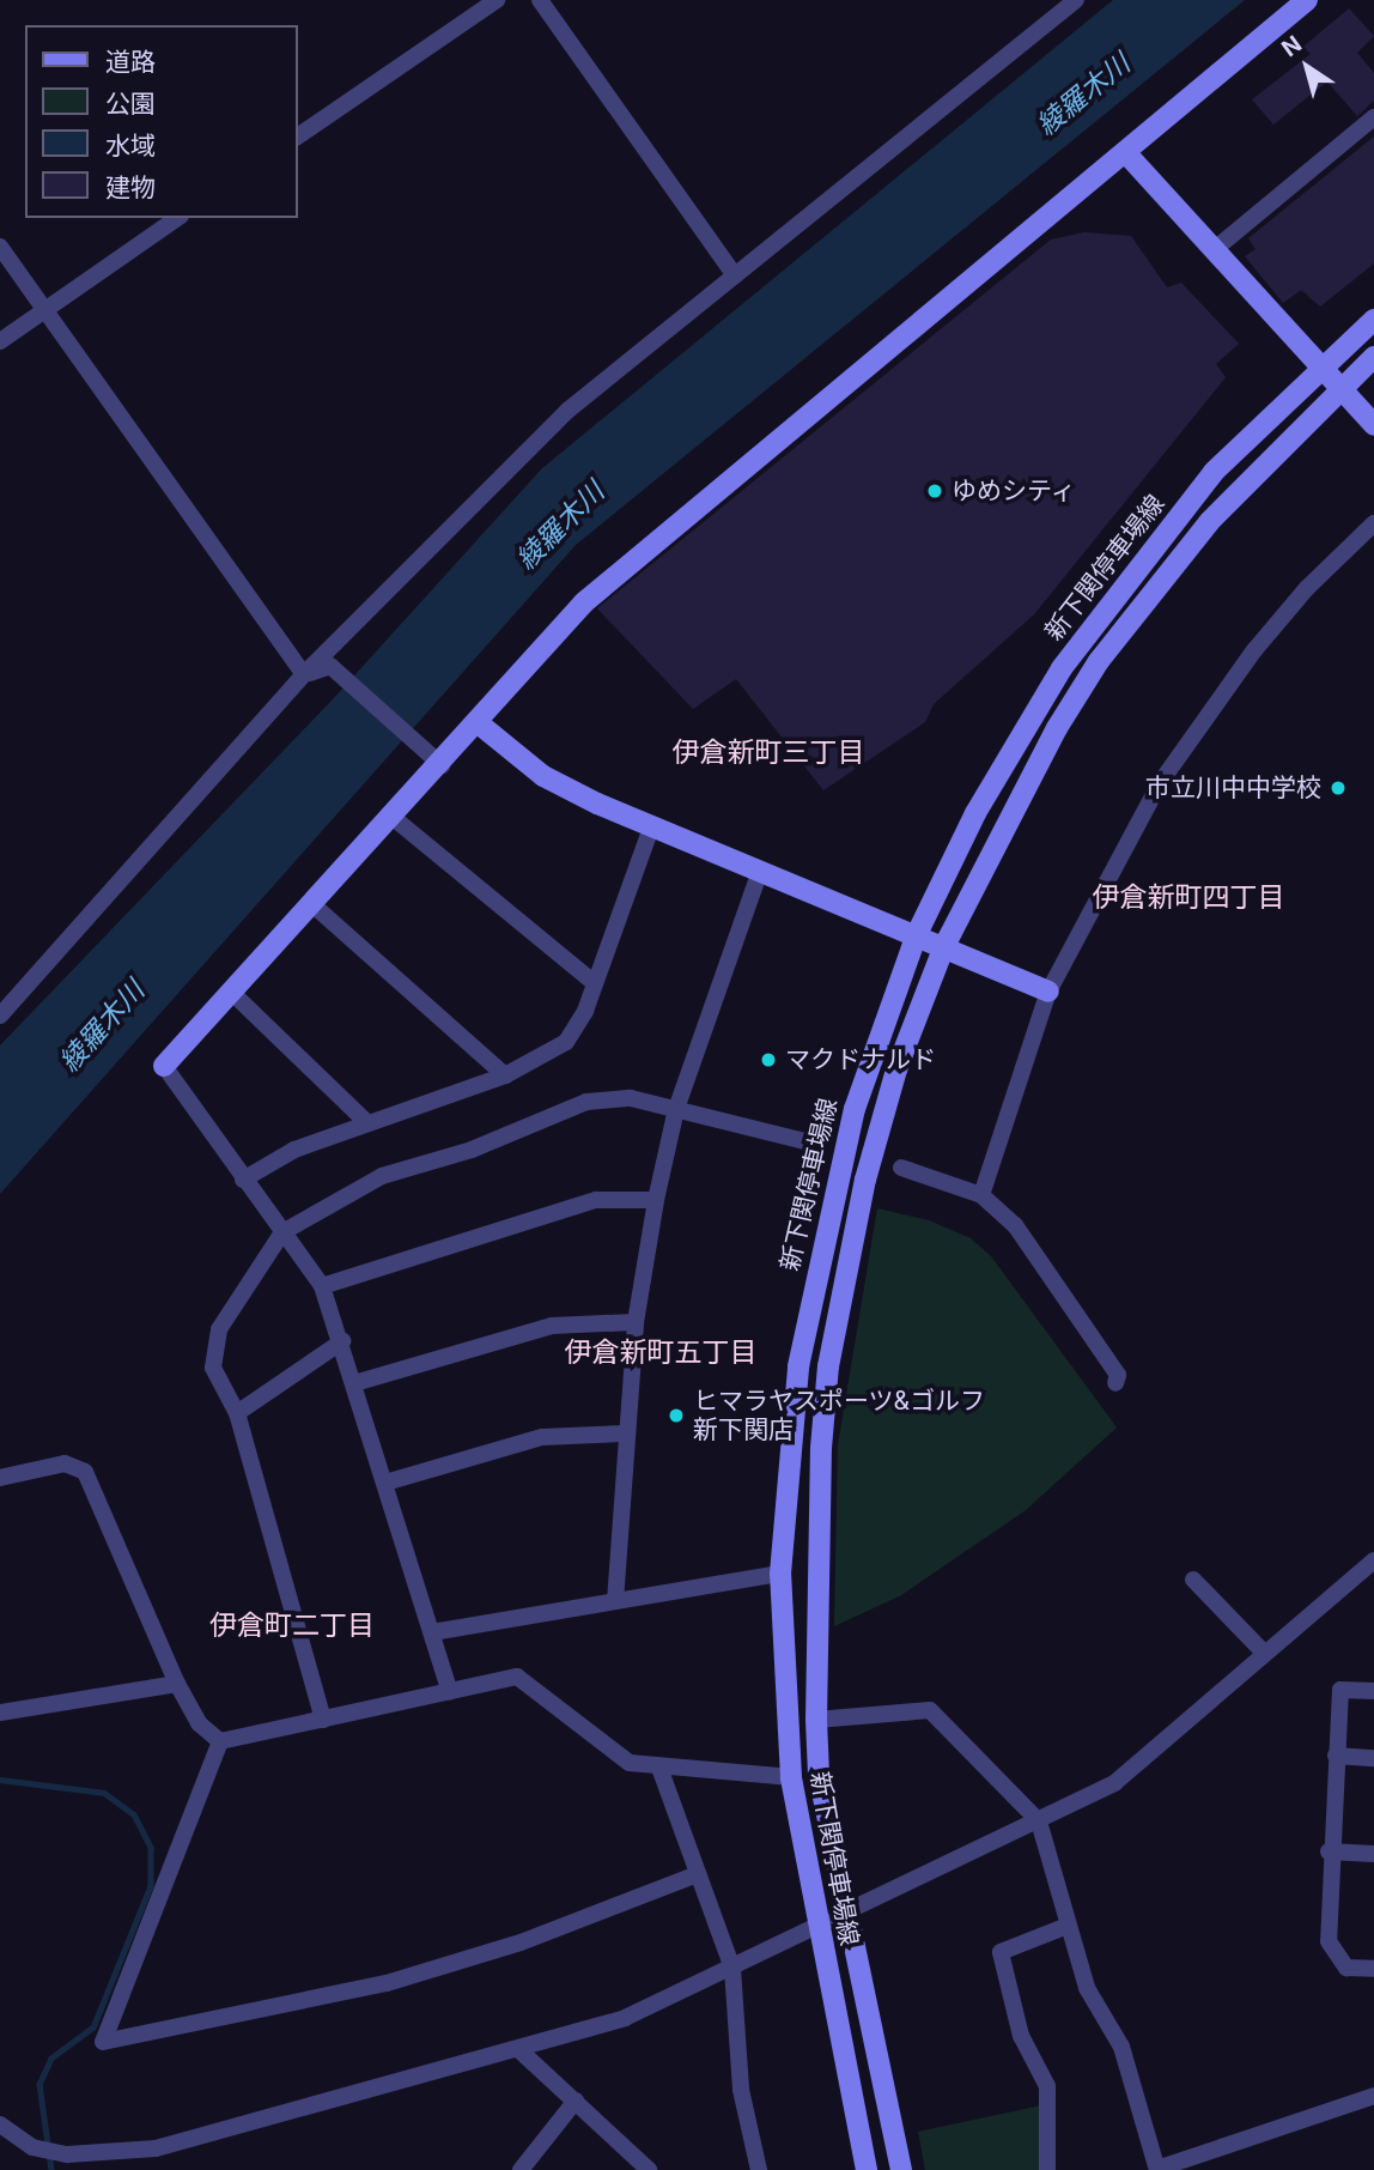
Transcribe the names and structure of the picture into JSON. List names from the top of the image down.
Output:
{
  "streets": {
    "main road": ["新下関停車場線"]
  },
  "districts": [
    "伊倉新町三丁目",
    "伊倉新町四丁目",
    "伊倉新町五丁目",
    "伊倉町二丁目"
  ],
  "water": ["綾羅木川"],
  "places": [
    "ゆめシティ",
    "市立川中中学校",
    "マクドナルド",
    "ヒマラヤスポーツ&ゴルフ 新下関店"
  ],
  "legend": [
    "道路",
    "公園",
    "水域",
    "建物"
  ],
  "north": "top left"
}
